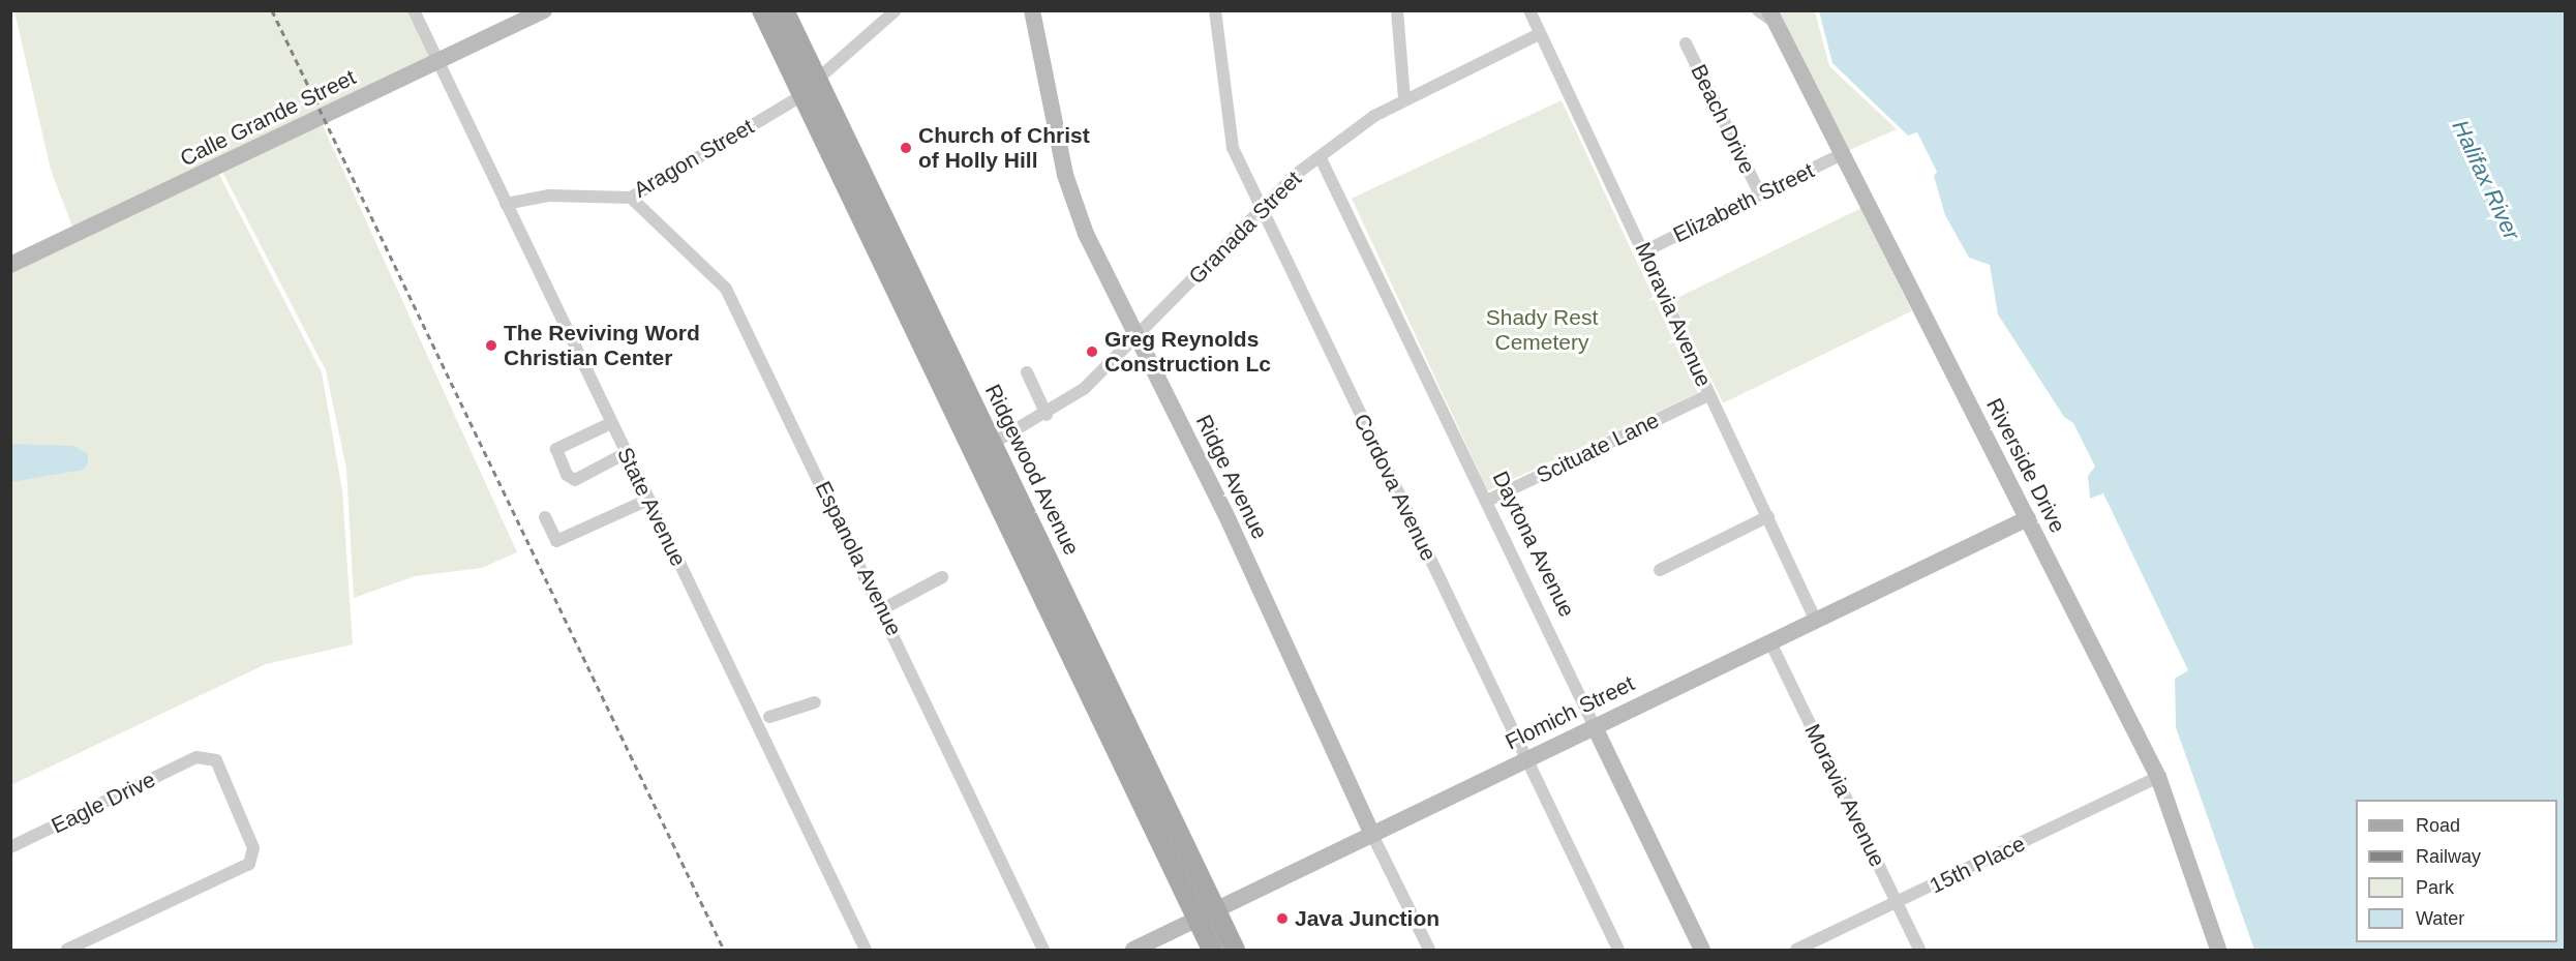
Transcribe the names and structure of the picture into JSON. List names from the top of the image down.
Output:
{
  "streets": {
    "main road": ["Ridgewood Avenue"],
    "street": [
      "Calle Grande Street",
      "Beach Drive",
      "Aragon Street",
      "Elizabeth Street",
      "Granada Street",
      "Moravia Avenue",
      "Scituate Lane",
      "Riverside Drive",
      "Ridge Avenue",
      "Cordova Avenue",
      "State Avenue",
      "Daytona Avenue",
      "Espanola Avenue",
      "Flomich Street",
      "Eagle Drive",
      "15th Place"
    ]
  },
  "crossings": [
    ["Calle Grande Street", "State Avenue"],
    ["Beach Drive", "Elizabeth Street"],
    ["Aragon Street", "Ridgewood Avenue"],
    ["Aragon Street", "State Avenue"],
    ["Aragon Street", "Espanola Avenue"],
    ["Elizabeth Street", "Moravia Avenue"],
    ["Elizabeth Street", "Riverside Drive"],
    ["Granada Street", "Moravia Avenue"],
    ["Granada Street", "Ridgewood Avenue"],
    ["Granada Street", "Ridge Avenue"],
    ["Granada Street", "Cordova Avenue"],
    ["Granada Street", "Daytona Avenue"],
    ["Moravia Avenue", "Scituate Lane"],
    ["Moravia Avenue", "Flomich Street"],
    ["Moravia Avenue", "15th Place"],
    ["Scituate Lane", "Daytona Avenue"],
    ["Riverside Drive", "Flomich Street"],
    ["Riverside Drive", "15th Place"],
    ["Ridgewood Avenue", "Flomich Street"],
    ["Ridge Avenue", "Flomich Street"],
    ["Cordova Avenue", "Flomich Street"],
    ["Daytona Avenue", "Flomich Street"]
  ],
  "water": ["Halifax River"],
  "parks": ["Shady Rest Cemetery"],
  "places": [
    "Church of Christ of Holly Hill",
    "The Reviving Word Christian Center",
    "Greg Reynolds Construction Lc",
    "Java Junction"
  ],
  "legend": [
    "Road",
    "Railway",
    "Park",
    "Water"
  ]
}
